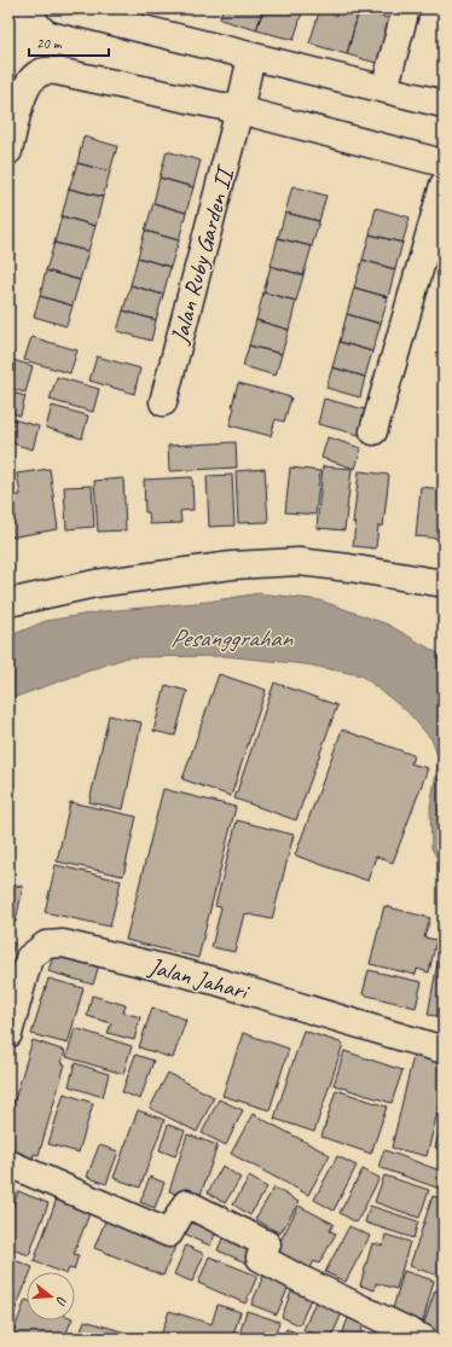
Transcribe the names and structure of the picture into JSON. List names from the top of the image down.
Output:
{
  "streets": {
    "street": ["Jalan Ruby Garden II", "Jalan Jahari"]
  },
  "water": ["Pesanggrahan"],
  "scale_bar": "20 m",
  "north": "right"
}
